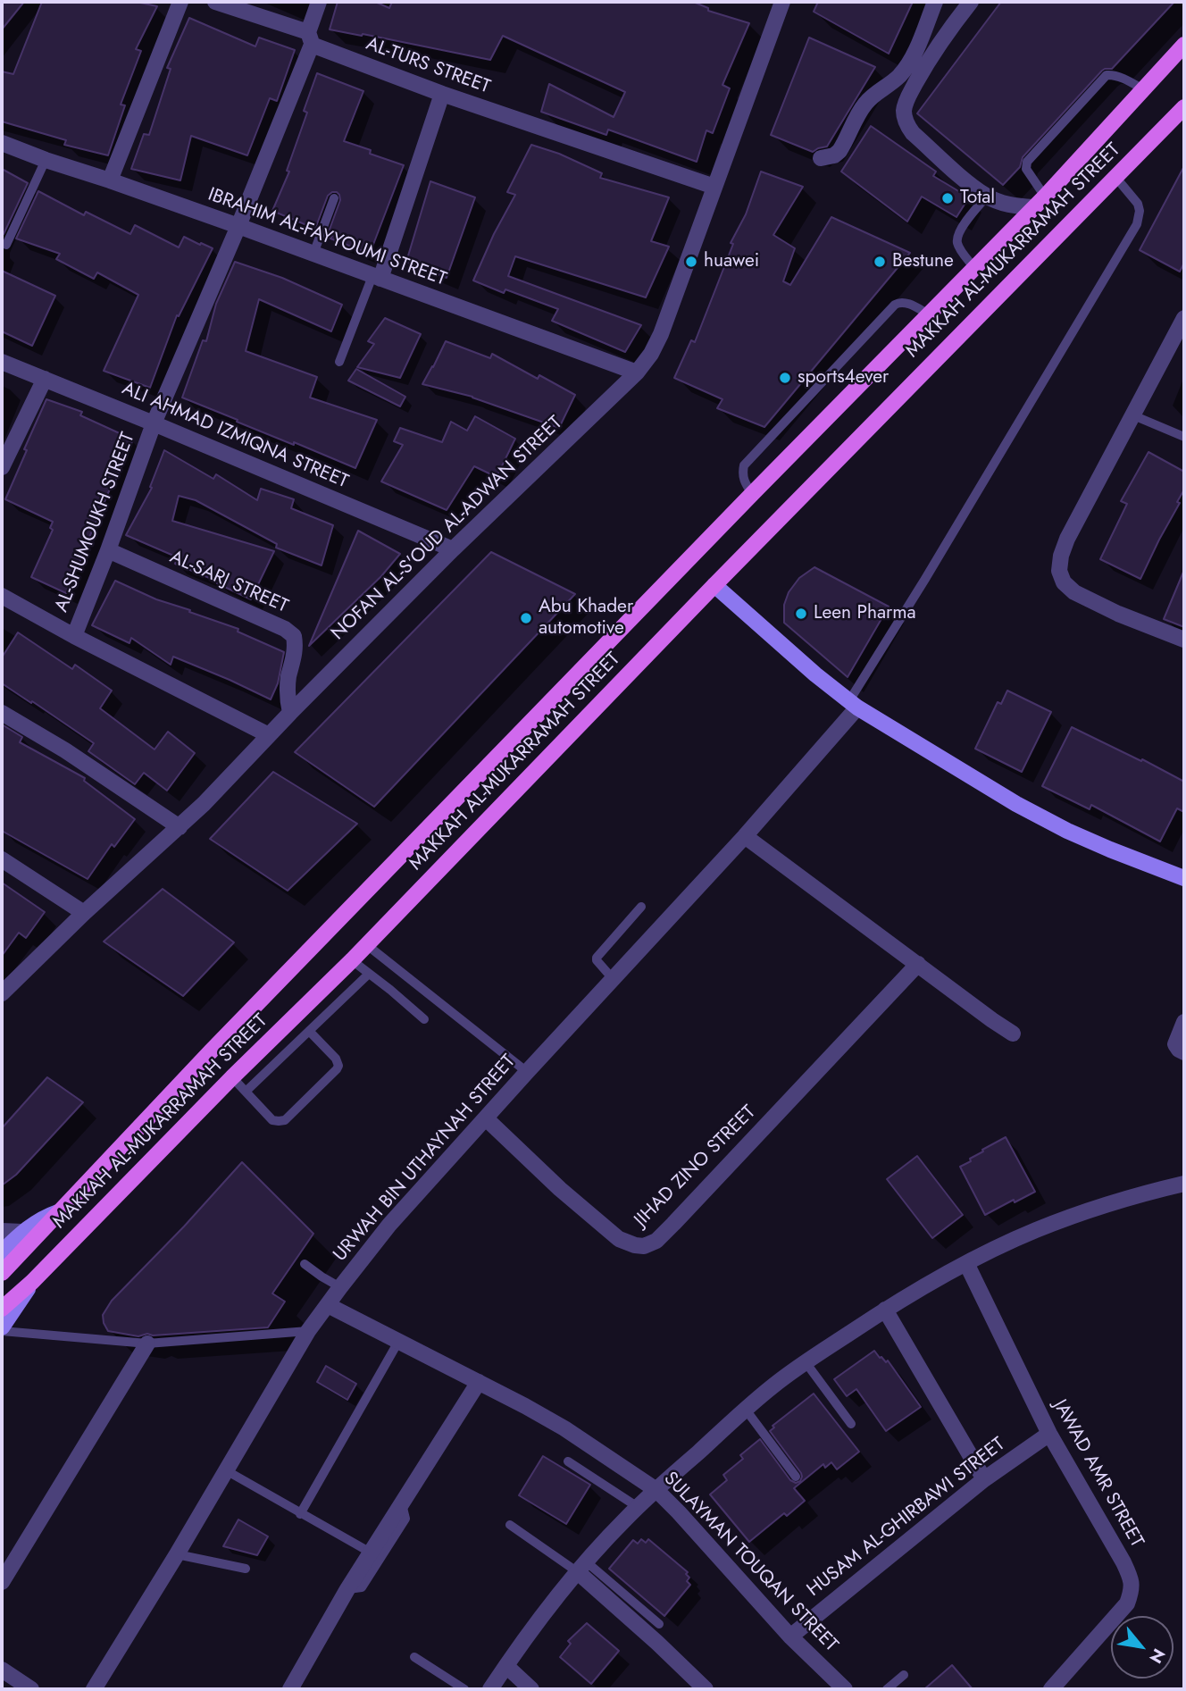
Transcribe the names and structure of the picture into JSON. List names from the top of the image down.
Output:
{
  "streets": {
    "main road": ["MAKKAH AL-MUKARRAMAH STREET"],
    "street": [
      "AL-TURS STREET",
      "IBRAHIM AL-FAYYOUMI STREET",
      "ALI AHMAD IZMIQNA STREET",
      "AL-SHUMOUKH STREET",
      "NOFAN AL-S'OUD AL-ADWAN STREET",
      "AL-SARJ STREET",
      "URWAH BIN UTHAYNAH STREET",
      "JIHAD ZINO STREET",
      "JAWAD AMR STREET",
      "HUSAM AL-GHIRBAWI STREET",
      "SULAYMAN TOUQAN STREET"
    ]
  },
  "crossings": [
    ["AL-TURS STREET", "NOFAN AL-S'OUD AL-ADWAN STREET"],
    ["IBRAHIM AL-FAYYOUMI STREET", "AL-SHUMOUKH STREET"],
    ["IBRAHIM AL-FAYYOUMI STREET", "NOFAN AL-S'OUD AL-ADWAN STREET"],
    ["ALI AHMAD IZMIQNA STREET", "AL-SHUMOUKH STREET"],
    ["ALI AHMAD IZMIQNA STREET", "NOFAN AL-S'OUD AL-ADWAN STREET"],
    ["AL-SHUMOUKH STREET", "AL-SARJ STREET"],
    ["NOFAN AL-S'OUD AL-ADWAN STREET", "AL-SARJ STREET"],
    ["URWAH BIN UTHAYNAH STREET", "JIHAD ZINO STREET"],
    ["URWAH BIN UTHAYNAH STREET", "SULAYMAN TOUQAN STREET"],
    ["JAWAD AMR STREET", "HUSAM AL-GHIRBAWI STREET"],
    ["HUSAM AL-GHIRBAWI STREET", "SULAYMAN TOUQAN STREET"]
  ],
  "places": [
    "Total",
    "huawei",
    "Bestune",
    "sports4ever",
    "Leen Pharma",
    "Abu Khader automotive"
  ],
  "north": "bottom right"
}
